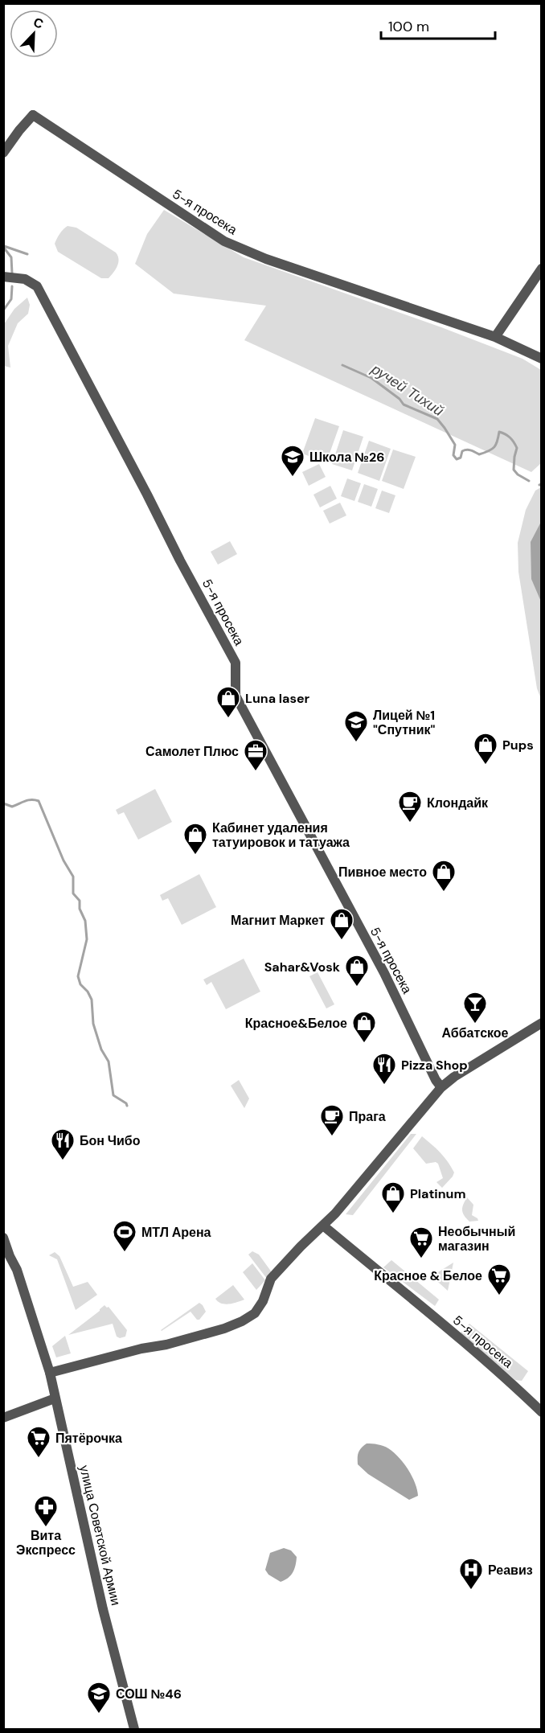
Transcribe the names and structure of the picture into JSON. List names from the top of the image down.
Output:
{
  "streets": {
    "street": ["5-я просека", "улица Советской Армии"]
  },
  "water": ["ручей Тихий"],
  "places": {
    "school or university": ["Школа №26", "Лицей №1 \"Спутник\"", "СОШ №46"],
    "shop": [
      "Luna laser",
      "Pups",
      "Кабинет удаления татуировок и татуажа",
      "Пивное место",
      "Магнит Маркет",
      "Sahar&Vosk",
      "Красное&Белое",
      "Platinum"
    ],
    "office": ["Самолет Плюс"],
    "cafe": ["Клондайк", "Прага"],
    "bar": ["Аббатское"],
    "restaurant": ["Pizza Shop", "Бон Чибо"],
    "sports": ["МТЛ Арена"],
    "supermarket": ["Необычный магазин", "Красное & Белое", "Пятёрочка"],
    "pharmacy": ["Вита Экспресс"],
    "hospital": ["Реавиз"]
  },
  "scale_bar": "100 m",
  "north": "top right"
}
